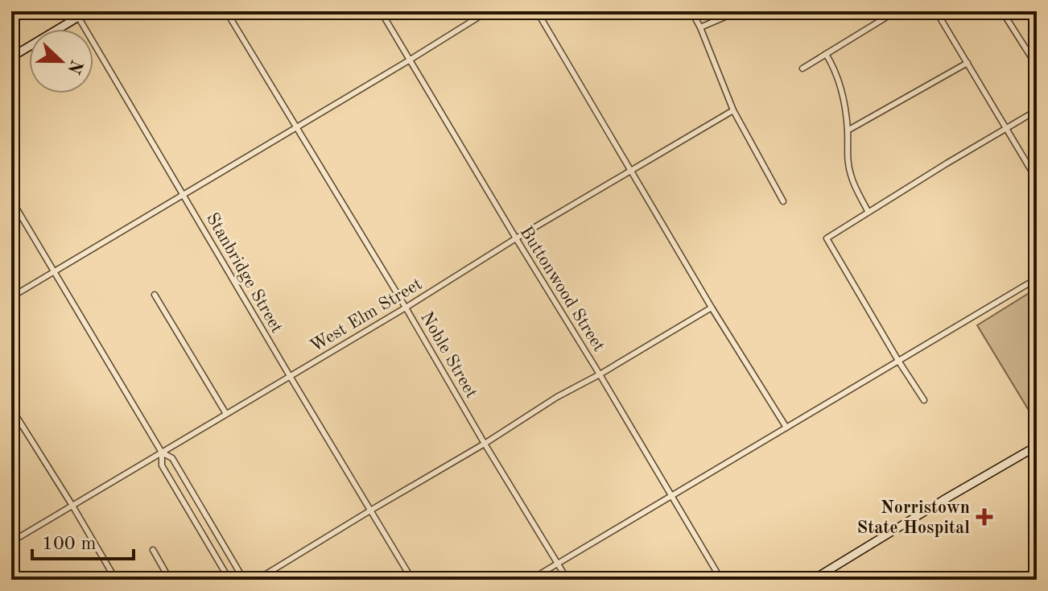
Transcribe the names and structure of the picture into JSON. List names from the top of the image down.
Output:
{
  "streets": {
    "street": [
      "Stanbridge Street",
      "Buttonwood Street",
      "West Elm Street",
      "Noble Street"
    ]
  },
  "crossings": [
    ["Stanbridge Street", "West Elm Street"],
    ["Buttonwood Street", "West Elm Street"],
    ["West Elm Street", "Noble Street"]
  ],
  "places": {
    "health": ["Norristown State Hospital"]
  },
  "scale_bar": "100 m",
  "north": "right"
}
